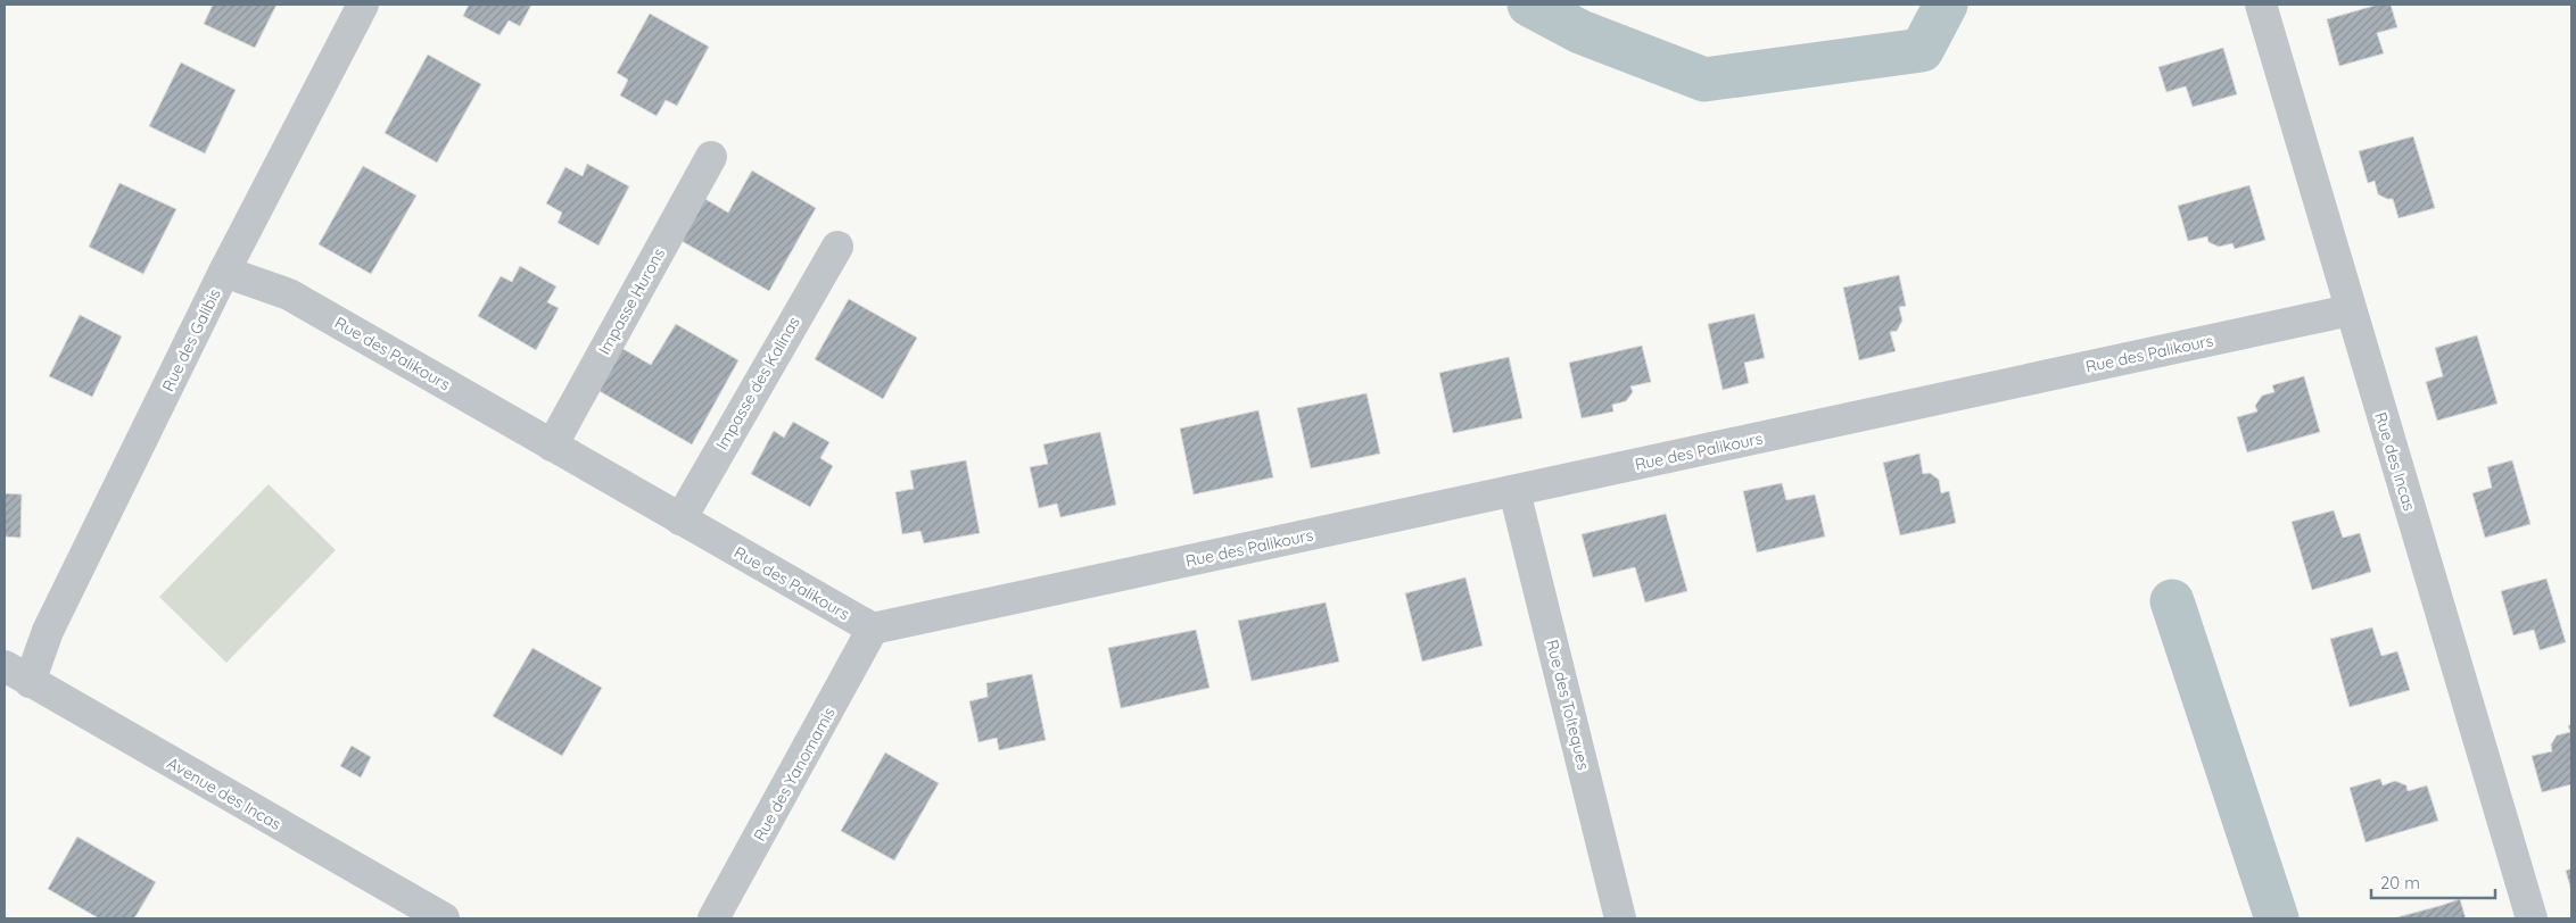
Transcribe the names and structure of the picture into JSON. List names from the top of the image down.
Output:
{
  "streets": {
    "street": [
      "Impasse Hurons",
      "Rue des Galibis",
      "Rue des Palikours",
      "Impasse des Kalinas",
      "Rue des Incas",
      "Rue des Tolteques",
      "Rue des Yanomamis",
      "Avenue des Incas"
    ]
  },
  "crossings": [
    ["Impasse Hurons", "Rue des Palikours"],
    ["Rue des Galibis", "Rue des Palikours"],
    ["Rue des Galibis", "Avenue des Incas"],
    ["Rue des Palikours", "Impasse des Kalinas"],
    ["Rue des Palikours", "Rue des Incas"],
    ["Rue des Palikours", "Rue des Tolteques"],
    ["Rue des Palikours", "Rue des Yanomamis"]
  ],
  "scale_bar": "20 m"
}
